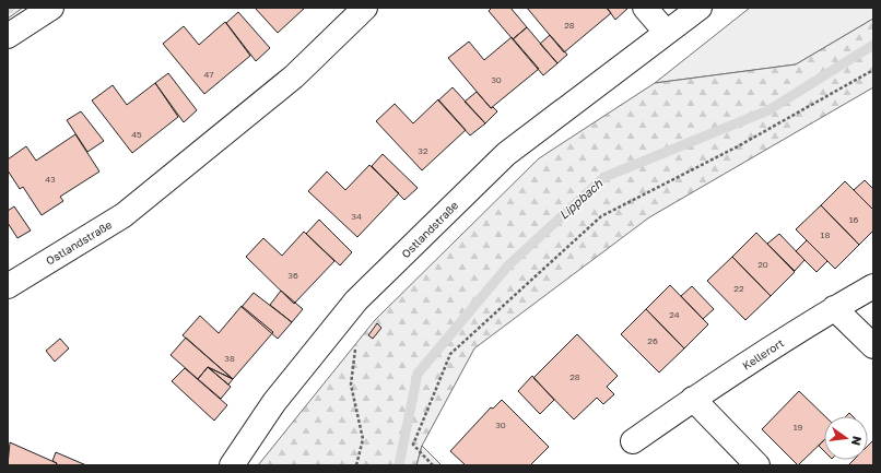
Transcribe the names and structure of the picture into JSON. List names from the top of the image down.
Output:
{
  "streets": {
    "street": ["Ostlandstraße", "Kellerort"]
  },
  "water": ["Lippbach"],
  "house_numbers": [
    "28",
    "47",
    "30",
    "45",
    "32",
    "43",
    "34",
    "16",
    "18",
    "20",
    "36",
    "22",
    "24",
    "26",
    "38",
    "28",
    "30",
    "19"
  ],
  "north": "right"
}
